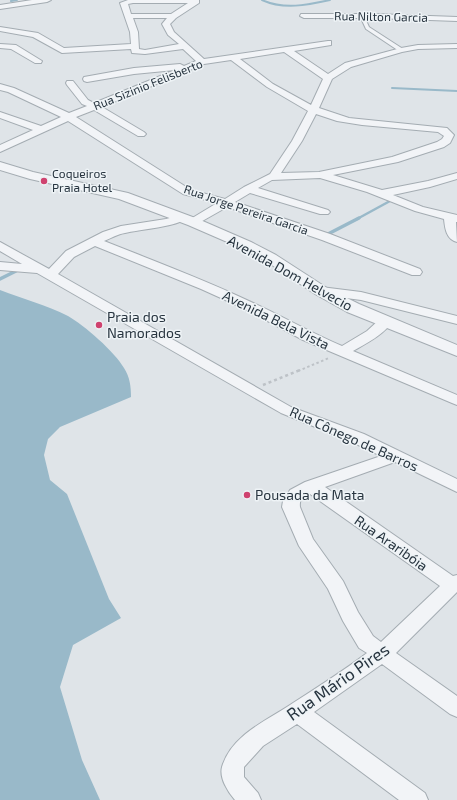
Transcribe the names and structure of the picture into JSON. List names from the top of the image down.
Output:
{
  "streets": {
    "street": [
      "Rua Nilton Garcia",
      "Rua Sizinio Felisberto",
      "Rua Jorge Pereira Garcia",
      "Avenida Dom Helvecio",
      "Avenida Bela Vista",
      "Rua Cônego de Barros",
      "Rua Araribóia",
      "Rua Mário Pires"
    ]
  },
  "crossings": [
    ["Rua Sizinio Felisberto", "Rua Jorge Pereira Garcia"],
    ["Rua Araribóia", "Rua Mário Pires"]
  ],
  "places": ["Coqueiros Praia Hotel", "Praia dos Namorados", "Pousada da Mata"]
}
